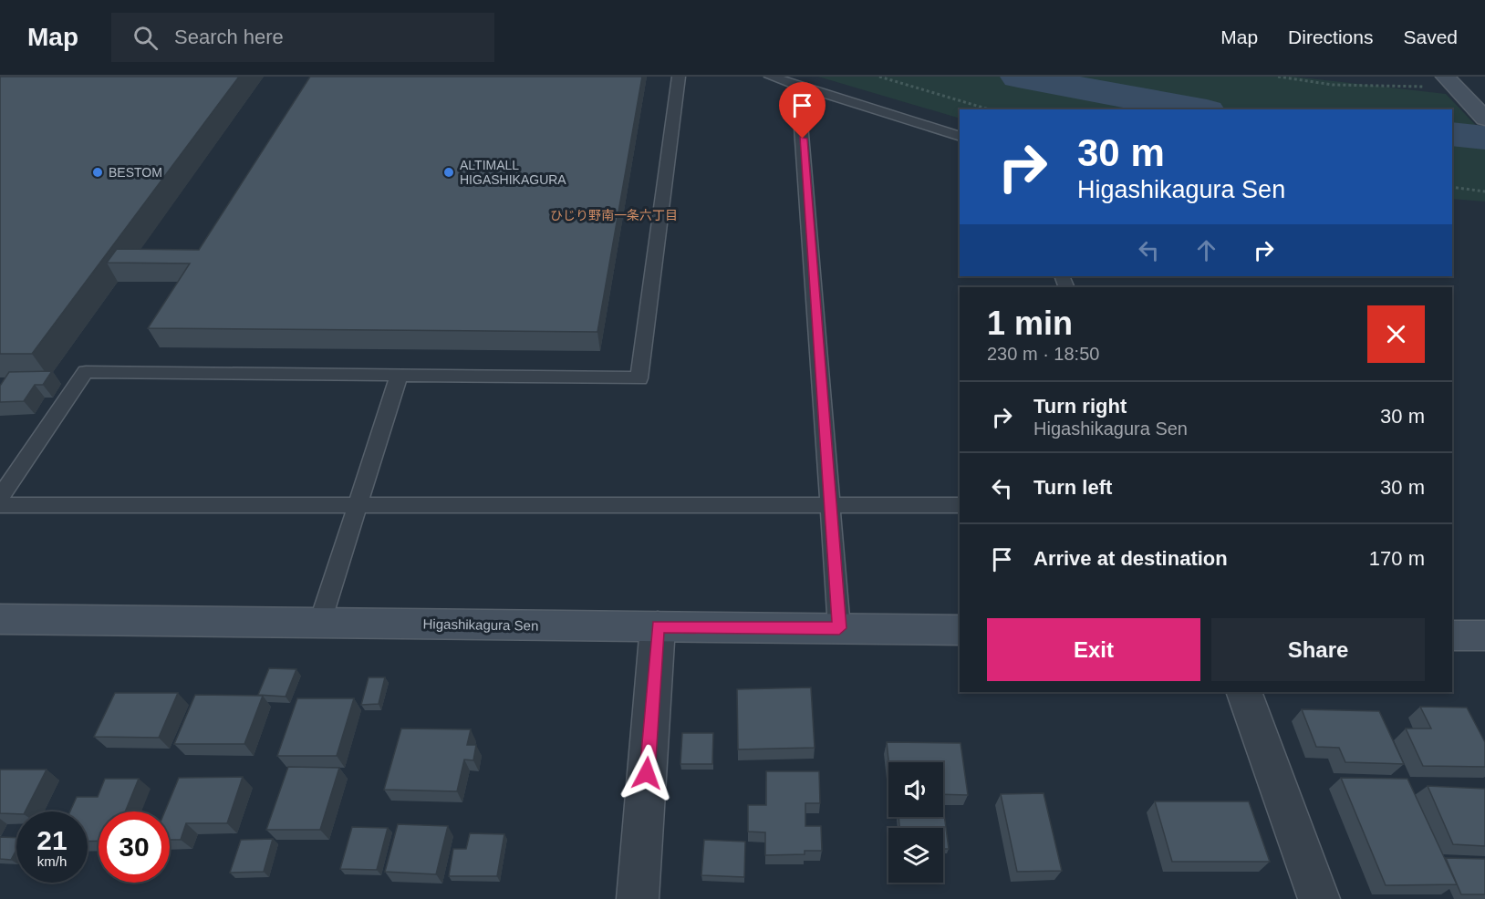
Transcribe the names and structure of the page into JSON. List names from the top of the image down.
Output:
{
  "streets": {
    "main road": ["Higashikagura Sen"]
  },
  "districts": ["ひじり野南一条六丁目"],
  "places": ["BESTOM", "ALTIMALL HIGASHIKAGURA"],
  "page": {
    "header": "Map",
    "search": "Search here",
    "nav": ["Map", "Directions", "Saved"],
    "turn": ["30 m", "Higashikagura Sen"],
    "heading": ["1 min", "230 m · 18:50"],
    "list": [
      {
        "name": "Turn right",
        "note": "Higashikagura Sen",
        "value": "30 m"
      },
      {
        "name": "Turn left",
        "value": "30 m"
      },
      {
        "name": "Arrive at destination",
        "value": "170 m"
      }
    ],
    "buttons": ["Exit", "Share"],
    "speed": "21 km/h",
    "limit": "30"
  }
}
